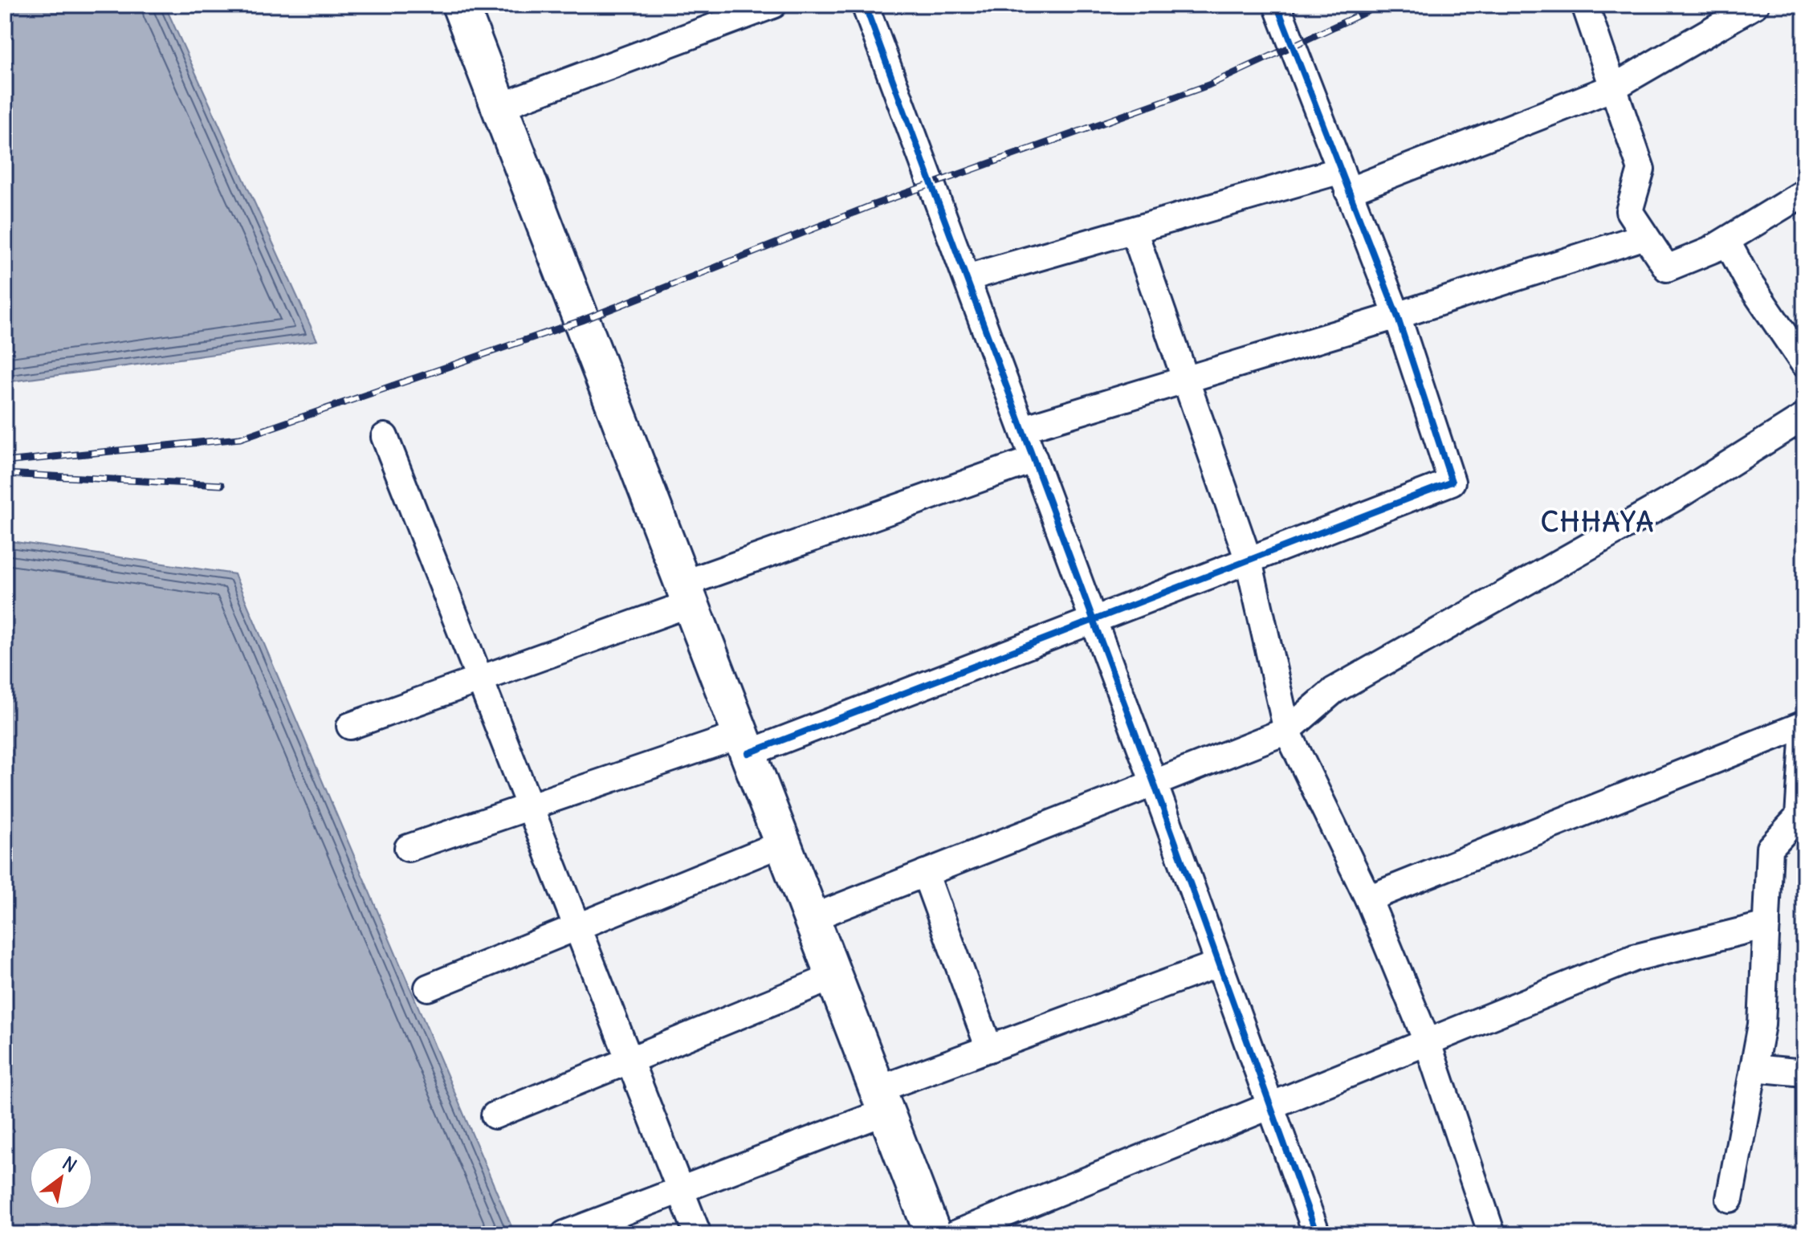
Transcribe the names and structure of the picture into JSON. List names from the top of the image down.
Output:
{
  "districts": ["CHHAYA"],
  "north": "top right"
}
